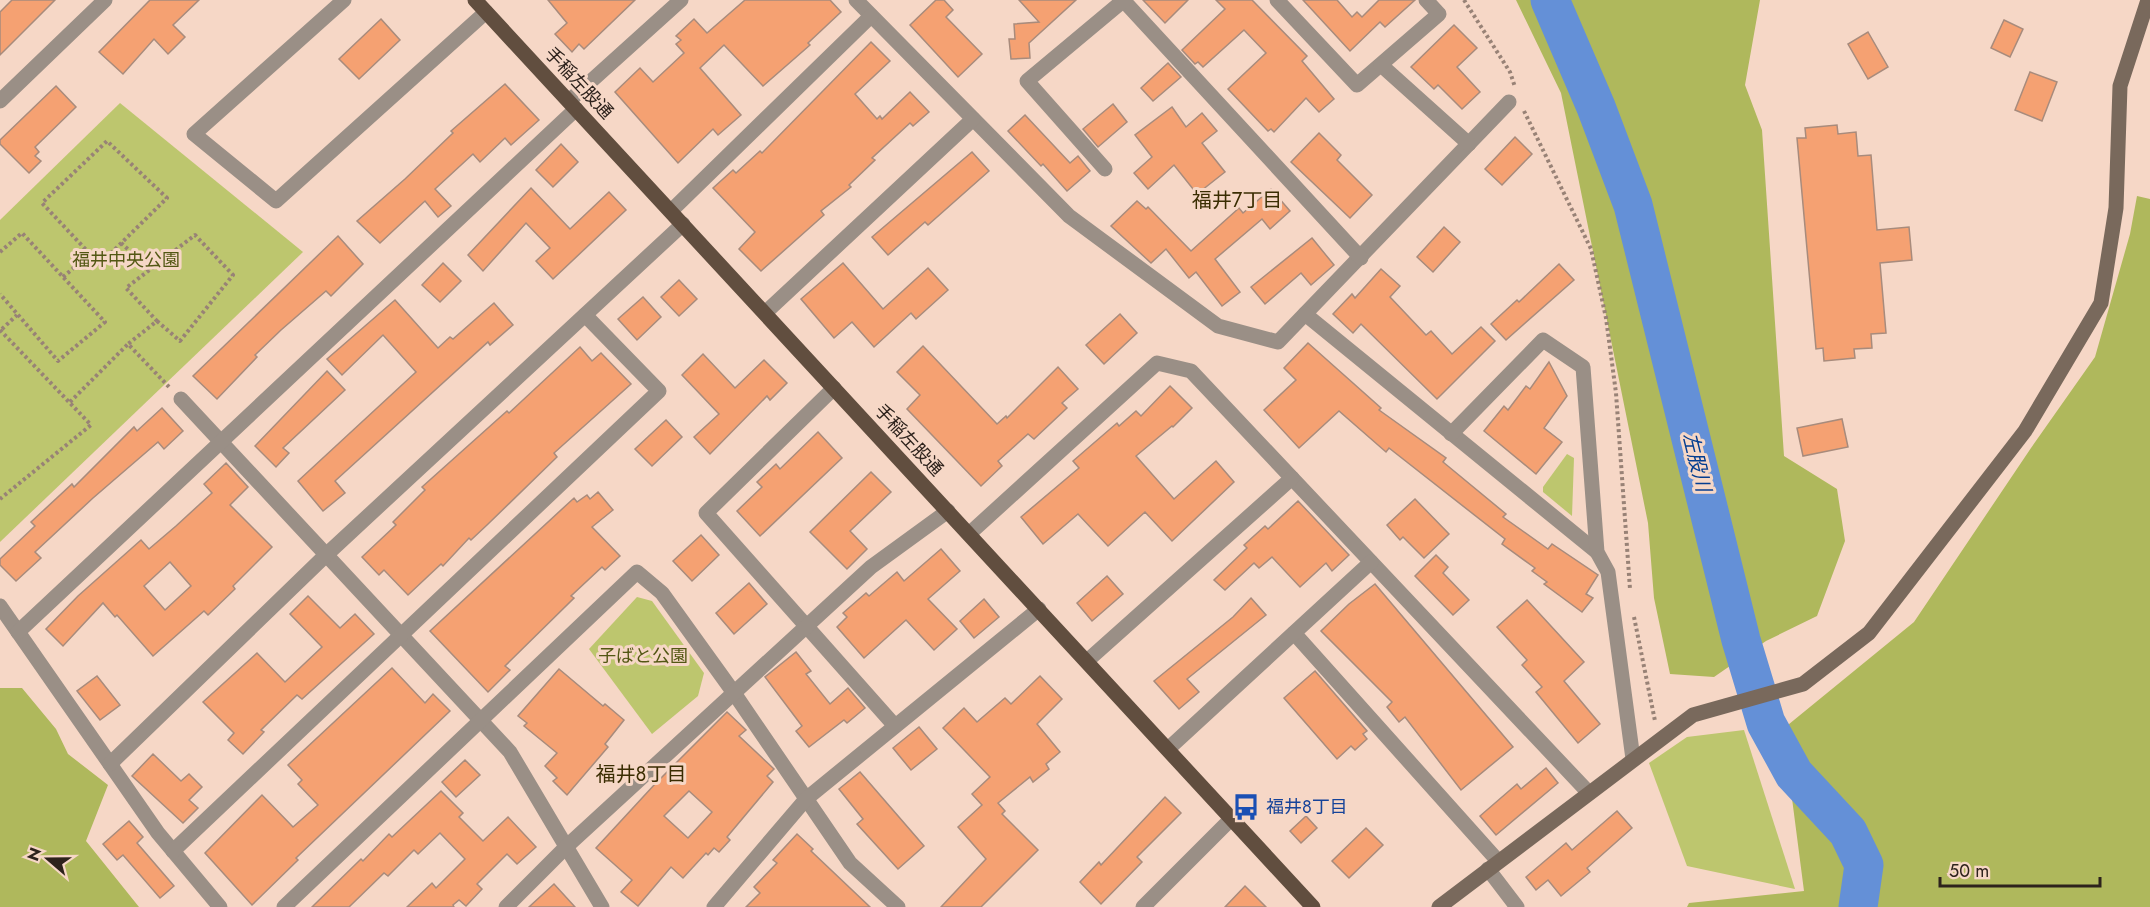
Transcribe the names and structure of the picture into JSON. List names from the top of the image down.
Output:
{
  "streets": {
    "main road": ["手稲左股通"]
  },
  "districts": ["福井7丁目", "福井8丁目"],
  "water": ["左股川"],
  "parks": ["福井中央公園", "子ばと公園"],
  "places": {
    "bus stop": ["福井8丁目"]
  },
  "scale_bar": "50 m",
  "north": "left"
}
